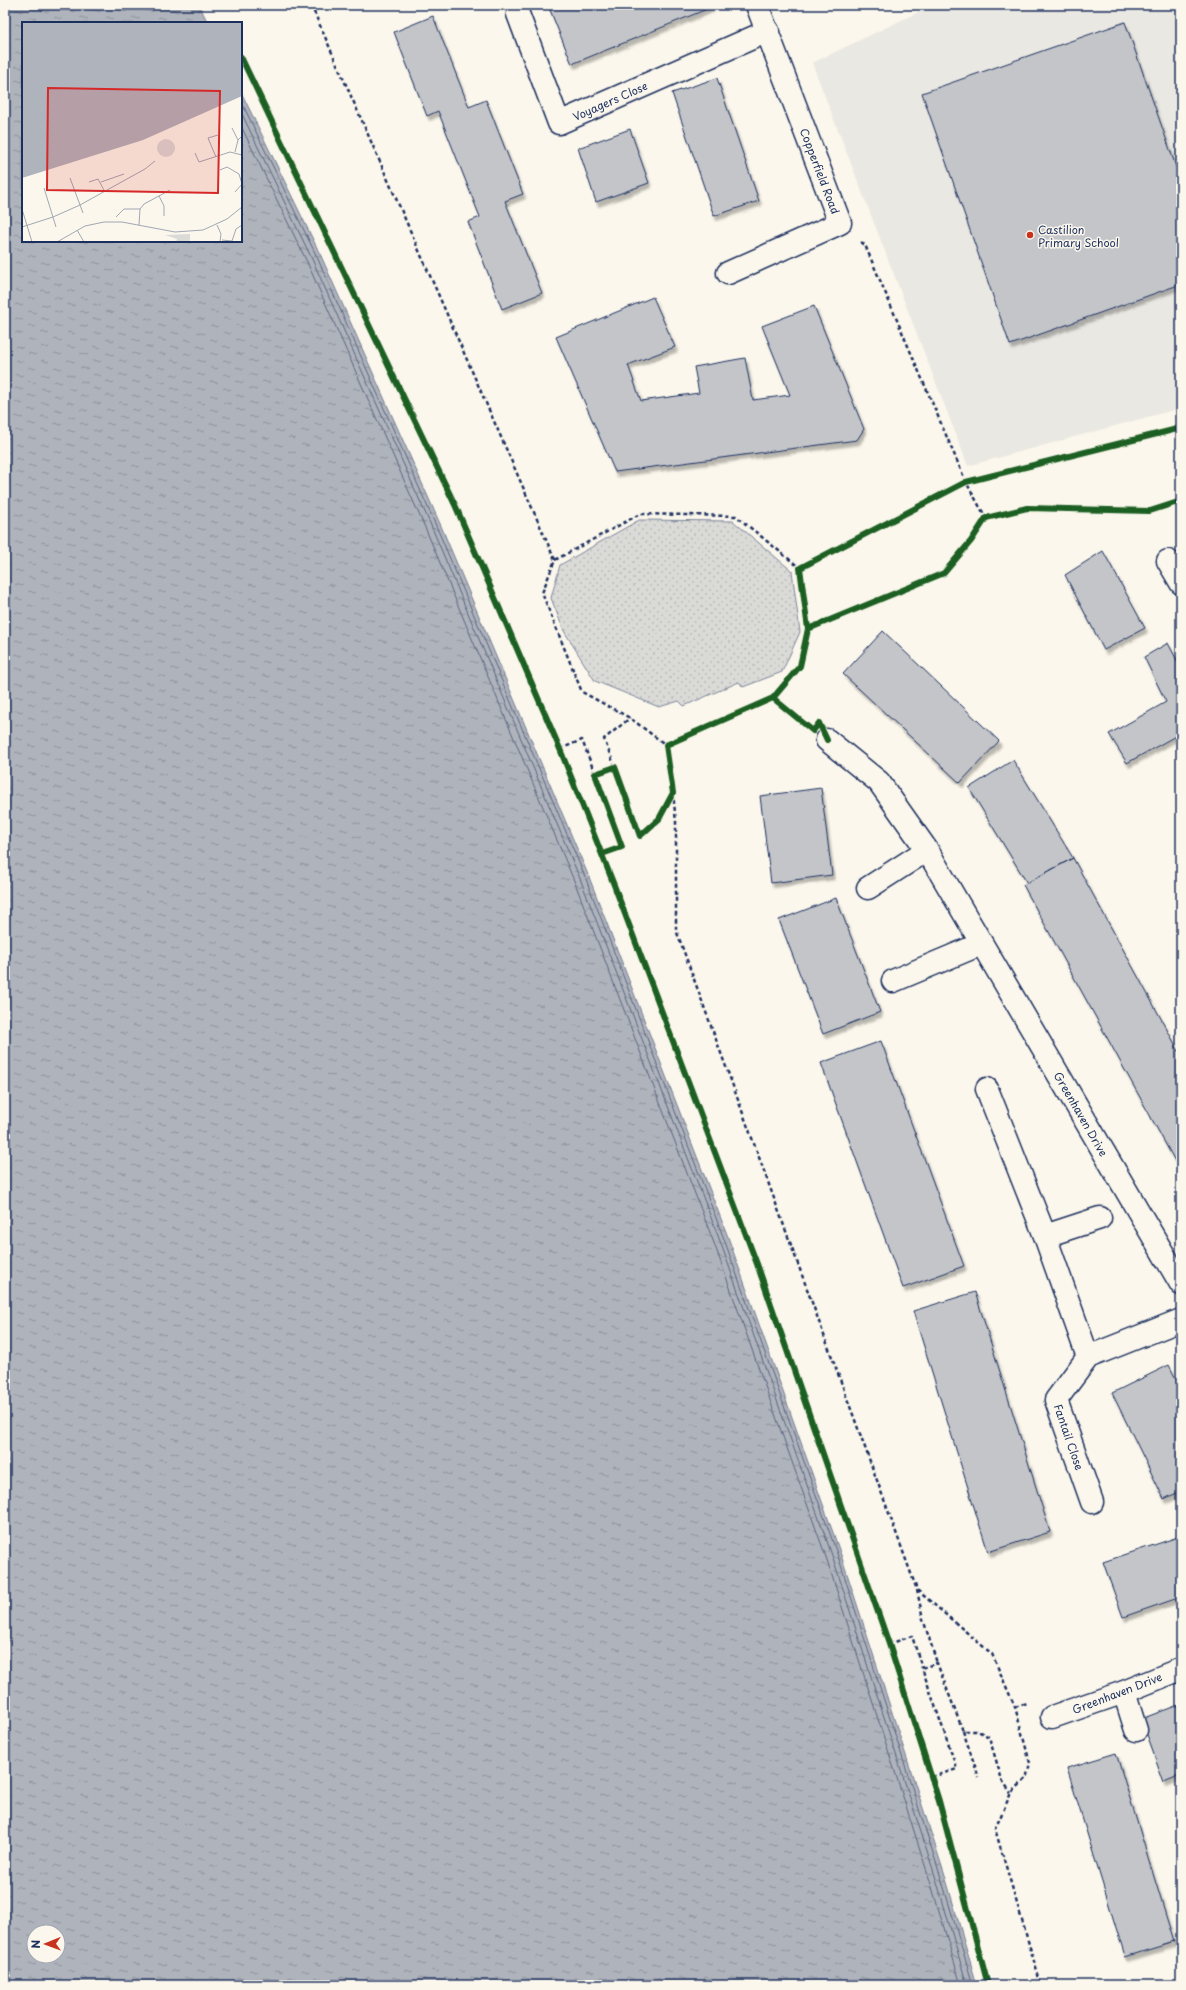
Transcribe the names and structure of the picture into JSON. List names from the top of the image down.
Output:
{
  "streets": {
    "street": [
      "Voyagers Close",
      "Copperfield Road",
      "Greenhaven Drive",
      "Fantail Close"
    ]
  },
  "crossings": [
    ["Voyagers Close", "Copperfield Road"]
  ],
  "places": ["Castilion Primary School"],
  "north": "left"
}
